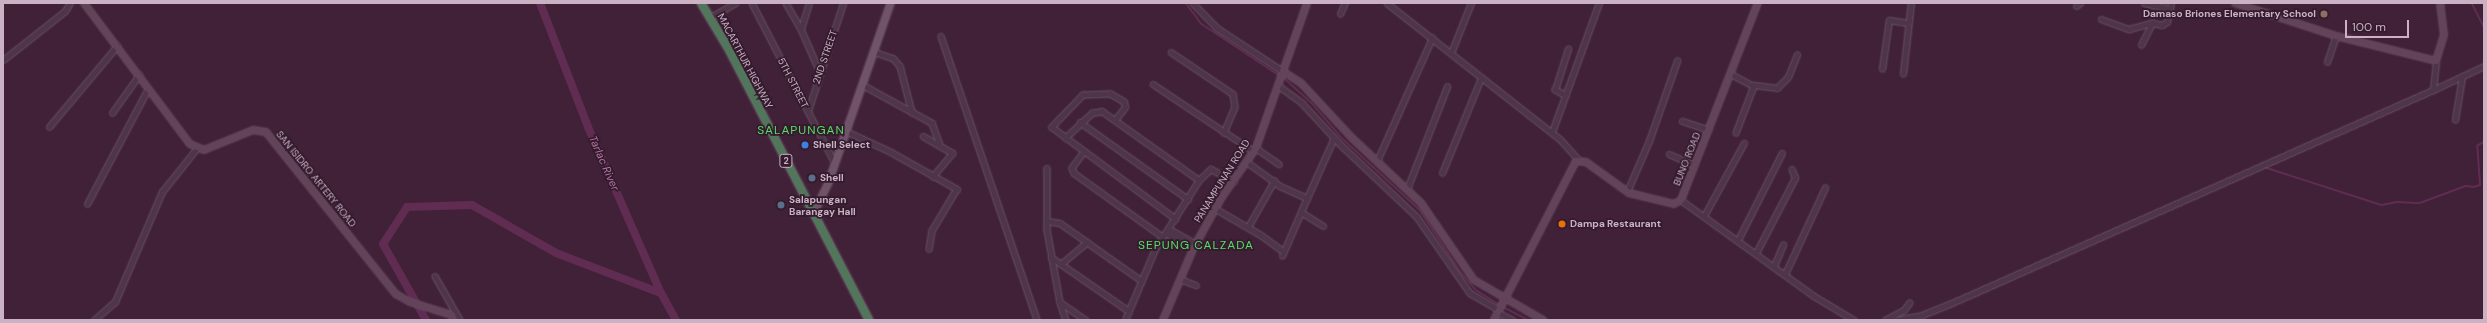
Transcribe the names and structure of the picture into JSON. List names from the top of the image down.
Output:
{
  "streets": {
    "highway": ["MACARTHUR HIGHWAY", "2"],
    "street": [
      "2ND STREET",
      "5TH STREET",
      "BUNO ROAD",
      "SAN ISIDRO ARTERY ROAD",
      "PANAMPUNAN ROAD"
    ]
  },
  "crossings": [
    ["2ND STREET", "5TH STREET"]
  ],
  "districts": ["SALAPUNGAN", "SEPUNG CALZADA"],
  "water": ["Tarlac River"],
  "places": [
    "Damaso Briones Elementary School",
    "Shell Select",
    "Shell",
    "Salapungan Barangay Hall",
    "Dampa Restaurant"
  ],
  "scale_bar": "100 m"
}
